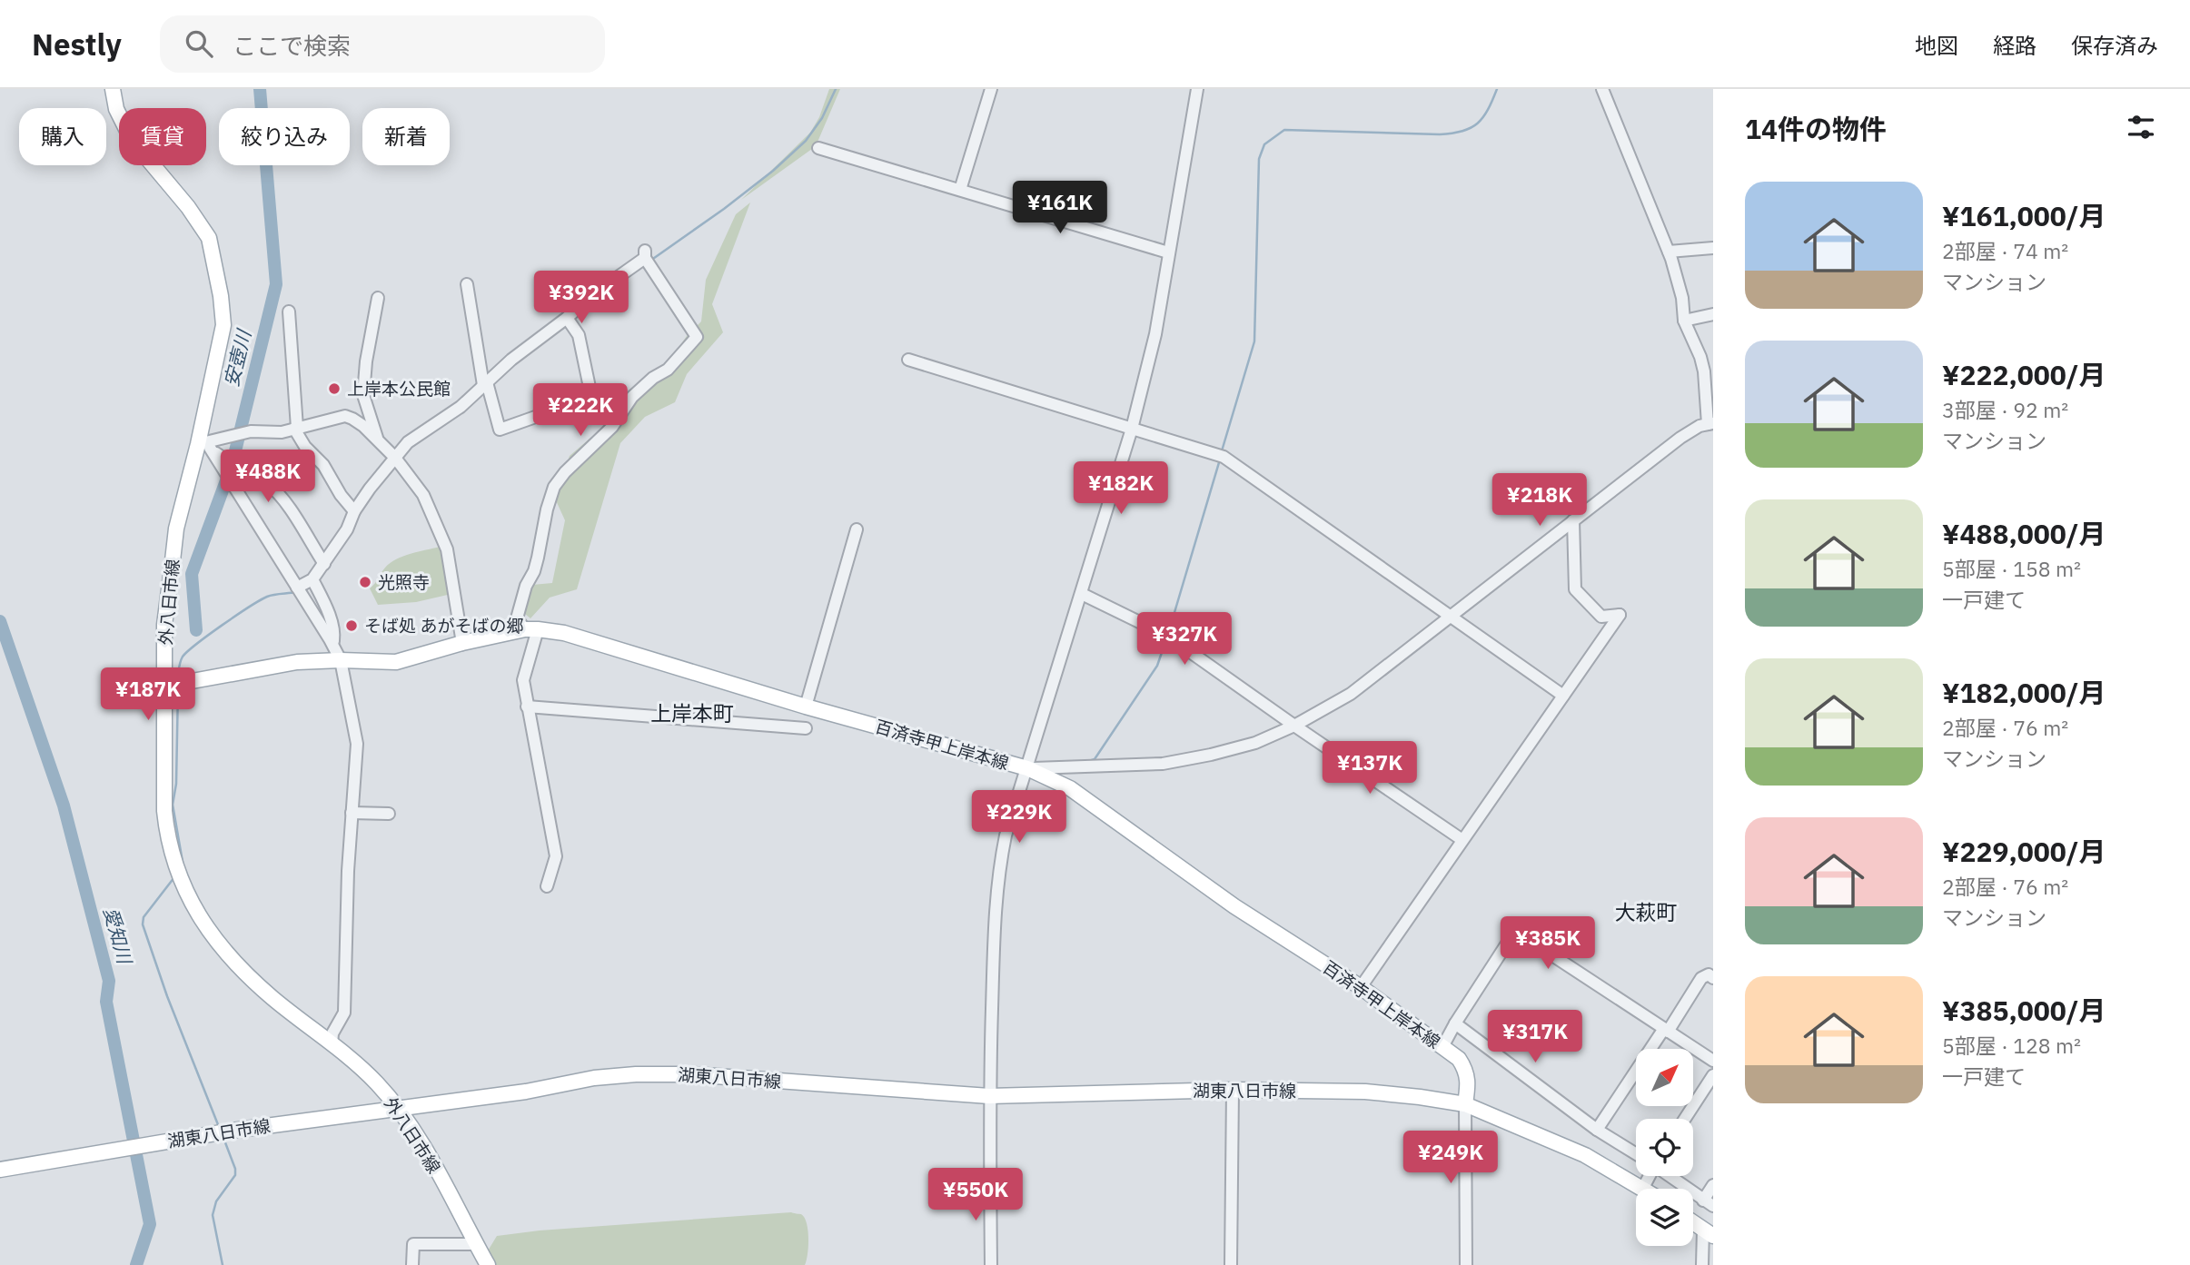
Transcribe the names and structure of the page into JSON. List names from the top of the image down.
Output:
{
  "streets": {
    "main road": ["外八日市線", "百済寺甲上岸本線", "湖東八日市線"]
  },
  "crossings": [
    ["外八日市線", "百済寺甲上岸本線"],
    ["外八日市線", "湖東八日市線"],
    ["百済寺甲上岸本線", "湖東八日市線"]
  ],
  "districts": ["上岸本町", "大萩町"],
  "water": ["安壺川", "愛知川"],
  "places": ["上岸本公民館", "光照寺", "そば処 あがそばの郷"],
  "north": "top right",
  "page": {
    "header": "Nestly",
    "search": "ここで検索",
    "nav": ["地図", "経路", "保存済み"],
    "heading": "14件の物件",
    "chip": [
      "購入",
      "賃貸",
      "絞り込み",
      "新着"
    ],
    "list": [
      {
        "name": "¥161,000/月",
        "note": "2部屋 · 74 m² · マンション"
      },
      {
        "name": "¥222,000/月",
        "note": "3部屋 · 92 m² · マンション"
      },
      {
        "name": "¥488,000/月",
        "note": "5部屋 · 158 m² · 一戸建て"
      },
      {
        "name": "¥182,000/月",
        "note": "2部屋 · 76 m² · マンション"
      },
      {
        "name": "¥229,000/月",
        "note": "2部屋 · 76 m² · マンション"
      },
      {
        "name": "¥385,000/月",
        "note": "5部屋 · 128 m² · 一戸建て"
      }
    ],
    "price": [
      "¥161K",
      "¥392K",
      "¥222K",
      "¥488K",
      "¥182K",
      "¥218K",
      "¥327K",
      "¥187K",
      "¥137K",
      "¥229K",
      "¥385K",
      "¥317K",
      "¥249K",
      "¥550K"
    ]
  }
}
